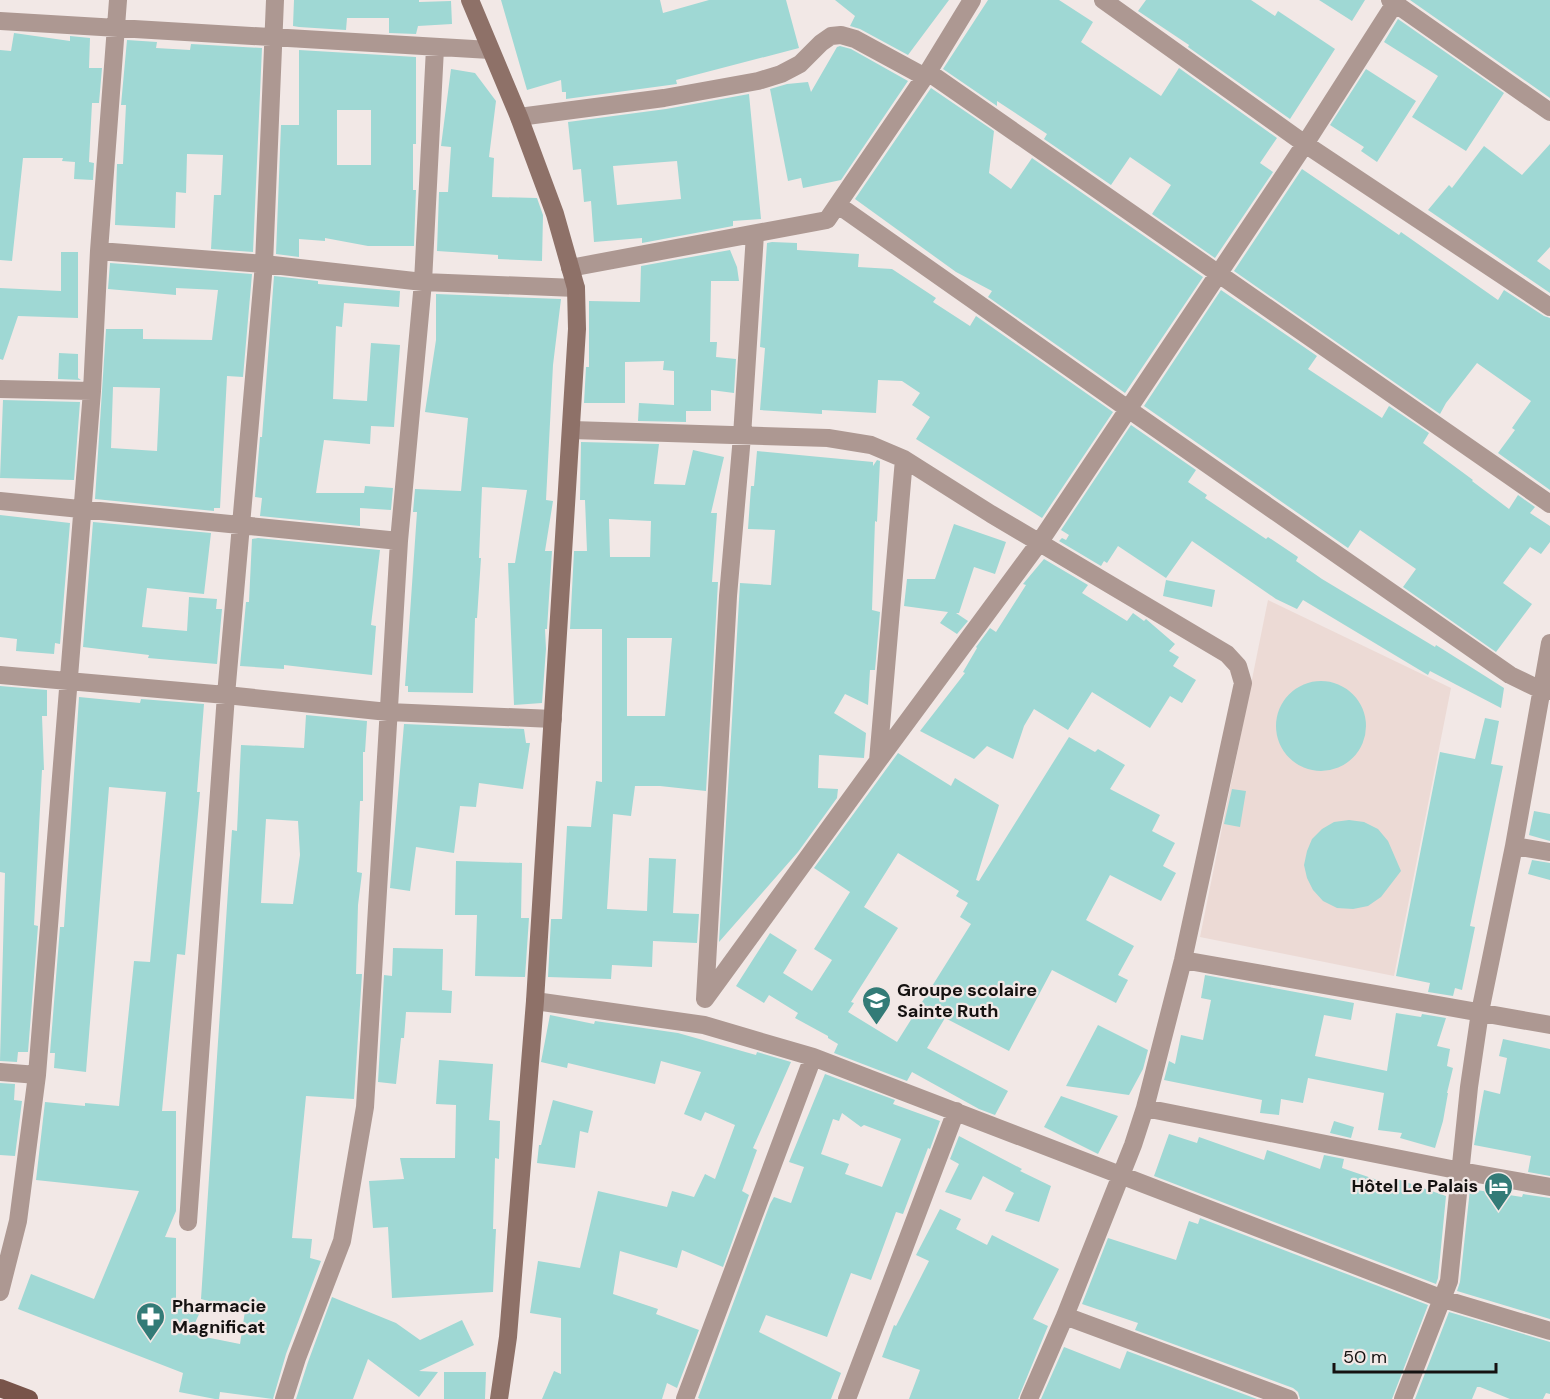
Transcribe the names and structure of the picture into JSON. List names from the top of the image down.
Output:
{
  "places": {
    "school or university": ["Groupe scolaire Sainte Ruth"],
    "hotel": ["Hôtel Le Palais"],
    "pharmacy": ["Pharmacie Magnificat"]
  },
  "scale_bar": "50 m"
}
